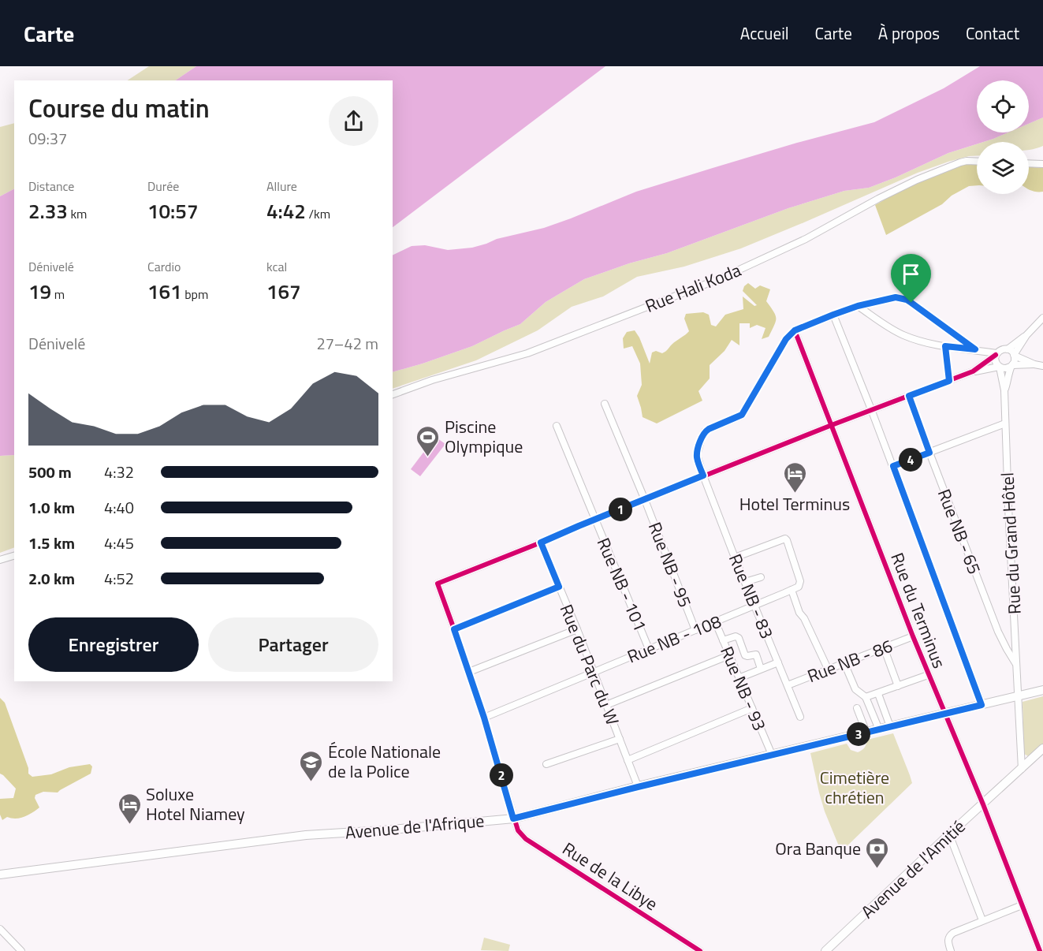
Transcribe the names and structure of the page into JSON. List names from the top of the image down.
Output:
{
  "streets": {
    "main road": ["Avenue de l'Afrique", "Avenue de l'Amitié"],
    "street": [
      "Rue Hali Koda",
      "Rue NB - 65",
      "Rue du Grand Hôtel",
      "Rue NB - 95",
      "Rue NB - 101",
      "Rue NB - 83",
      "Rue du Terminus",
      "Rue NB - 108",
      "Rue NB - 86",
      "Rue du Parc du W",
      "Rue NB - 93",
      "Rue de la Libye"
    ]
  },
  "crossings": [
    ["Rue NB - 65", "Rue du Grand Hôtel"],
    ["Rue du Grand Hôtel", "Avenue de l'Afrique"],
    ["Rue du Grand Hôtel", "Avenue de l'Amitié"],
    ["Rue NB - 95", "Rue NB - 108"],
    ["Rue NB - 101", "Rue NB - 108"],
    ["Rue NB - 83", "Rue du Terminus"],
    ["Rue NB - 83", "Rue NB - 108"],
    ["Rue NB - 83", "Rue NB - 86"],
    ["Rue du Terminus", "Rue NB - 86"],
    ["Rue du Terminus", "Avenue de l'Afrique"],
    ["Rue du Terminus", "Avenue de l'Amitié"],
    ["Rue NB - 108", "Rue du Parc du W"],
    ["Rue NB - 108", "Rue NB - 93"],
    ["Rue NB - 108", "Rue de la Libye"],
    ["Rue du Parc du W", "Avenue de l'Afrique"],
    ["Rue du Parc du W", "Rue de la Libye"],
    ["Rue NB - 93", "Avenue de l'Afrique"],
    ["Avenue de l'Afrique", "Rue de la Libye"]
  ],
  "parks": ["Cimetière chrétien"],
  "places": {
    "sports": ["Piscine Olympique"],
    "hotel": ["Hotel Terminus", "Soluxe Hotel Niamey"],
    "school or university": ["École Nationale de la Police"],
    "bank": ["Ora Banque"]
  },
  "page": {
    "header": "Carte",
    "nav": [
      "Accueil",
      "Carte",
      "À propos",
      "Contact"
    ],
    "heading": ["Course du matin", "09:37"],
    "stats": [
      ["Distance", "2.33 km"],
      ["Durée", "10:57"],
      ["Allure", "4:42 /km"],
      ["Dénivelé", "19 m"],
      ["Cardio", "161 bpm"],
      ["kcal", "167"]
    ],
    "chart": ["Dénivelé", "27–42 m"],
    "pins": [
      "4",
      "1",
      "3",
      "2"
    ],
    "list": [
      {
        "name": "500 m",
        "note": "4:32"
      },
      {
        "name": "1.0 km",
        "note": "4:40"
      },
      {
        "name": "1.5 km",
        "note": "4:45"
      },
      {
        "name": "2.0 km",
        "note": "4:52"
      }
    ],
    "buttons": ["Enregistrer", "Partager"]
  }
}
